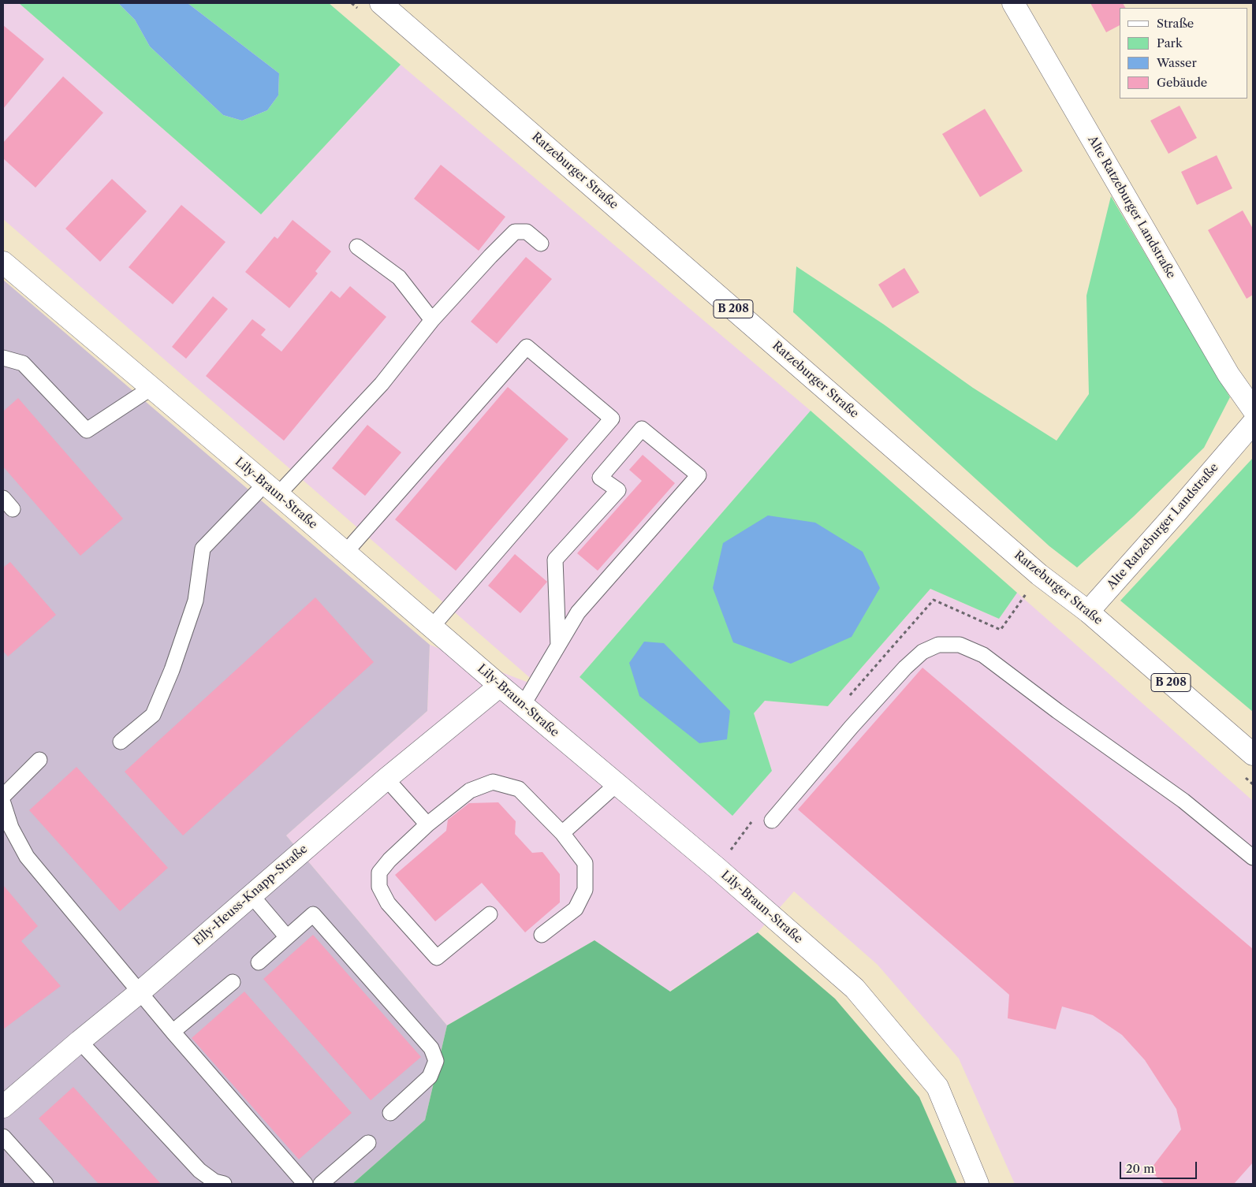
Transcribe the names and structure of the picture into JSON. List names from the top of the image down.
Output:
{
  "streets": {
    "street": [
      "Ratzeburger Straße",
      "Alte Ratzeburger Landstraße",
      "B 208",
      "Lily-Braun-Straße",
      "Elly-Heuss-Knapp-Straße"
    ]
  },
  "crossings": [
    ["Ratzeburger Straße", "Alte Ratzeburger Landstraße"],
    ["Lily-Braun-Straße", "Elly-Heuss-Knapp-Straße"]
  ],
  "legend": [
    "Straße",
    "Park",
    "Wasser",
    "Gebäude"
  ],
  "scale_bar": "20 m"
}
